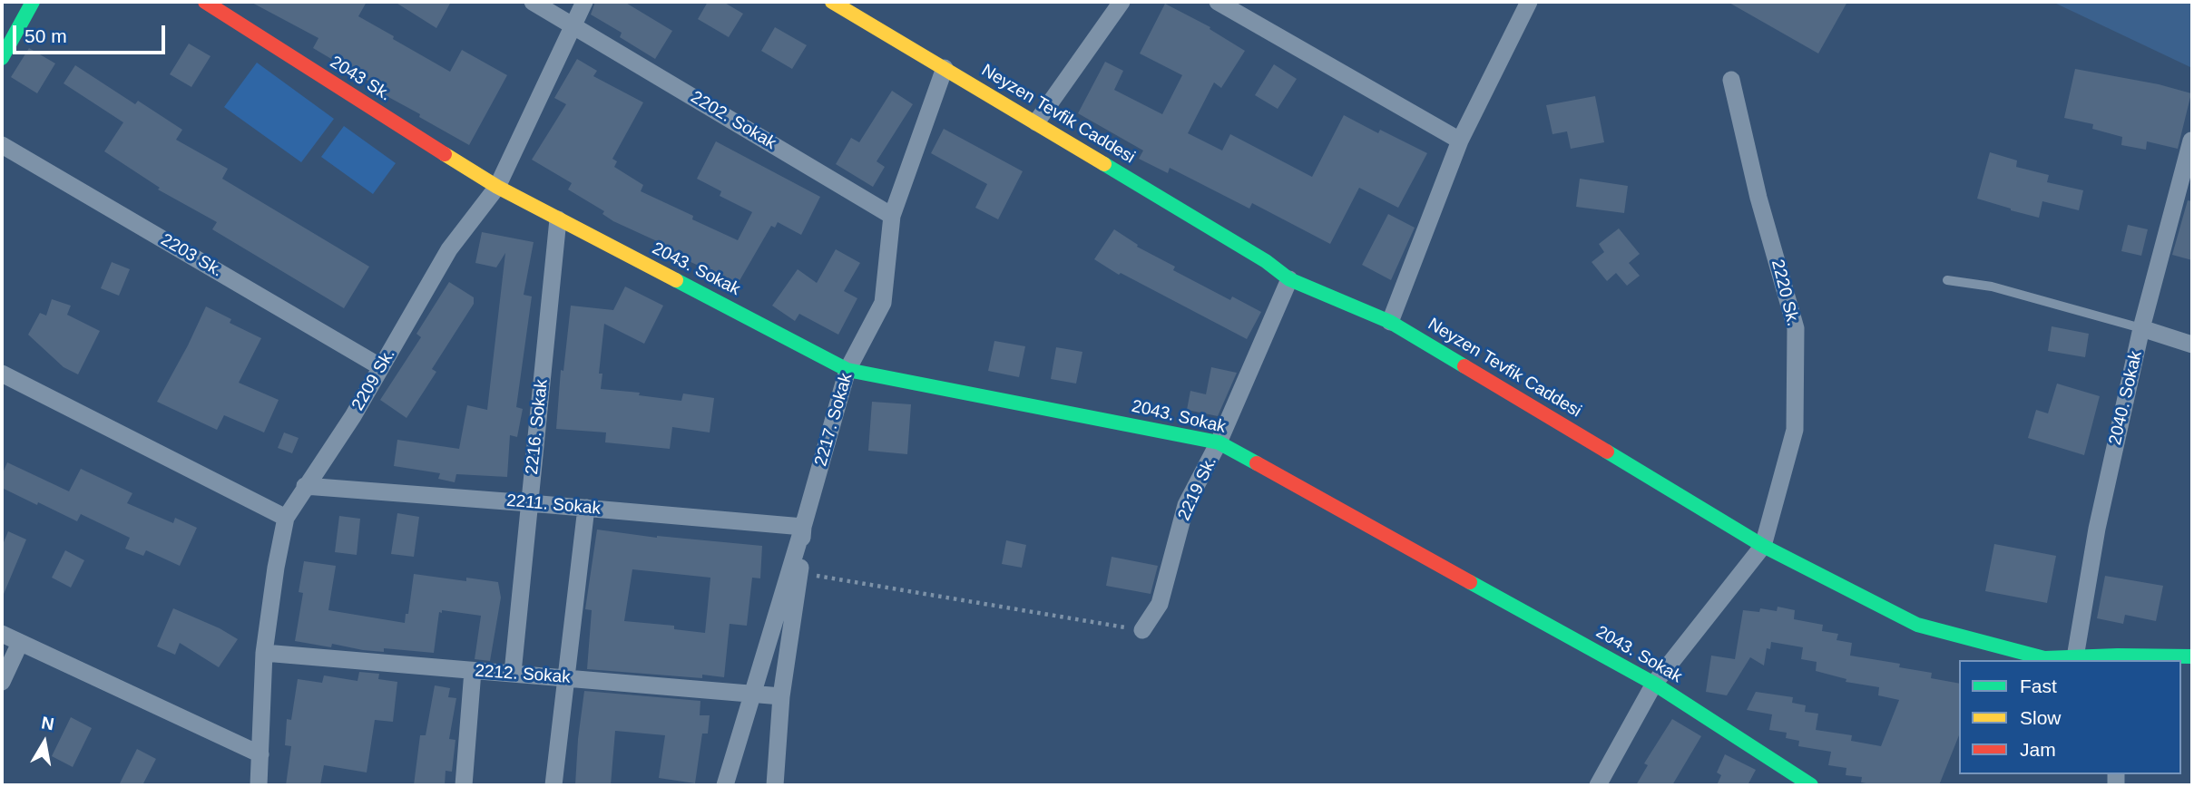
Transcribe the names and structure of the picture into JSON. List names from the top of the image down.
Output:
{
  "streets": {
    "street": [
      "2043 Sk.",
      "Neyzen Tevfik Caddesi",
      "2202. Sokak",
      "2203 Sk.",
      "2043. Sokak",
      "2220 Sk.",
      "2209 Sk.",
      "2040. Sokak",
      "2217. Sokak",
      "2216. Sokak",
      "2219 Sk.",
      "2211. Sokak",
      "2212. Sokak"
    ]
  },
  "crossings": [
    ["2043 Sk.", "2043. Sokak"],
    ["2043 Sk.", "2209 Sk."],
    ["Neyzen Tevfik Caddesi", "2220 Sk."],
    ["Neyzen Tevfik Caddesi", "2040. Sokak"],
    ["Neyzen Tevfik Caddesi", "2217. Sokak"],
    ["Neyzen Tevfik Caddesi", "2219 Sk."],
    ["2202. Sokak", "2209 Sk."],
    ["2202. Sokak", "2217. Sokak"],
    ["2203 Sk.", "2209 Sk."],
    ["2043. Sokak", "2209 Sk."],
    ["2043. Sokak", "2217. Sokak"],
    ["2043. Sokak", "2216. Sokak"],
    ["2043. Sokak", "2219 Sk."],
    ["2209 Sk.", "2211. Sokak"],
    ["2209 Sk.", "2212. Sokak"],
    ["2217. Sokak", "2211. Sokak"],
    ["2217. Sokak", "2212. Sokak"],
    ["2216. Sokak", "2211. Sokak"],
    ["2216. Sokak", "2212. Sokak"]
  ],
  "legend": ["Fast", "Slow", "Jam"],
  "scale_bar": "50 m",
  "north": "top"
}
